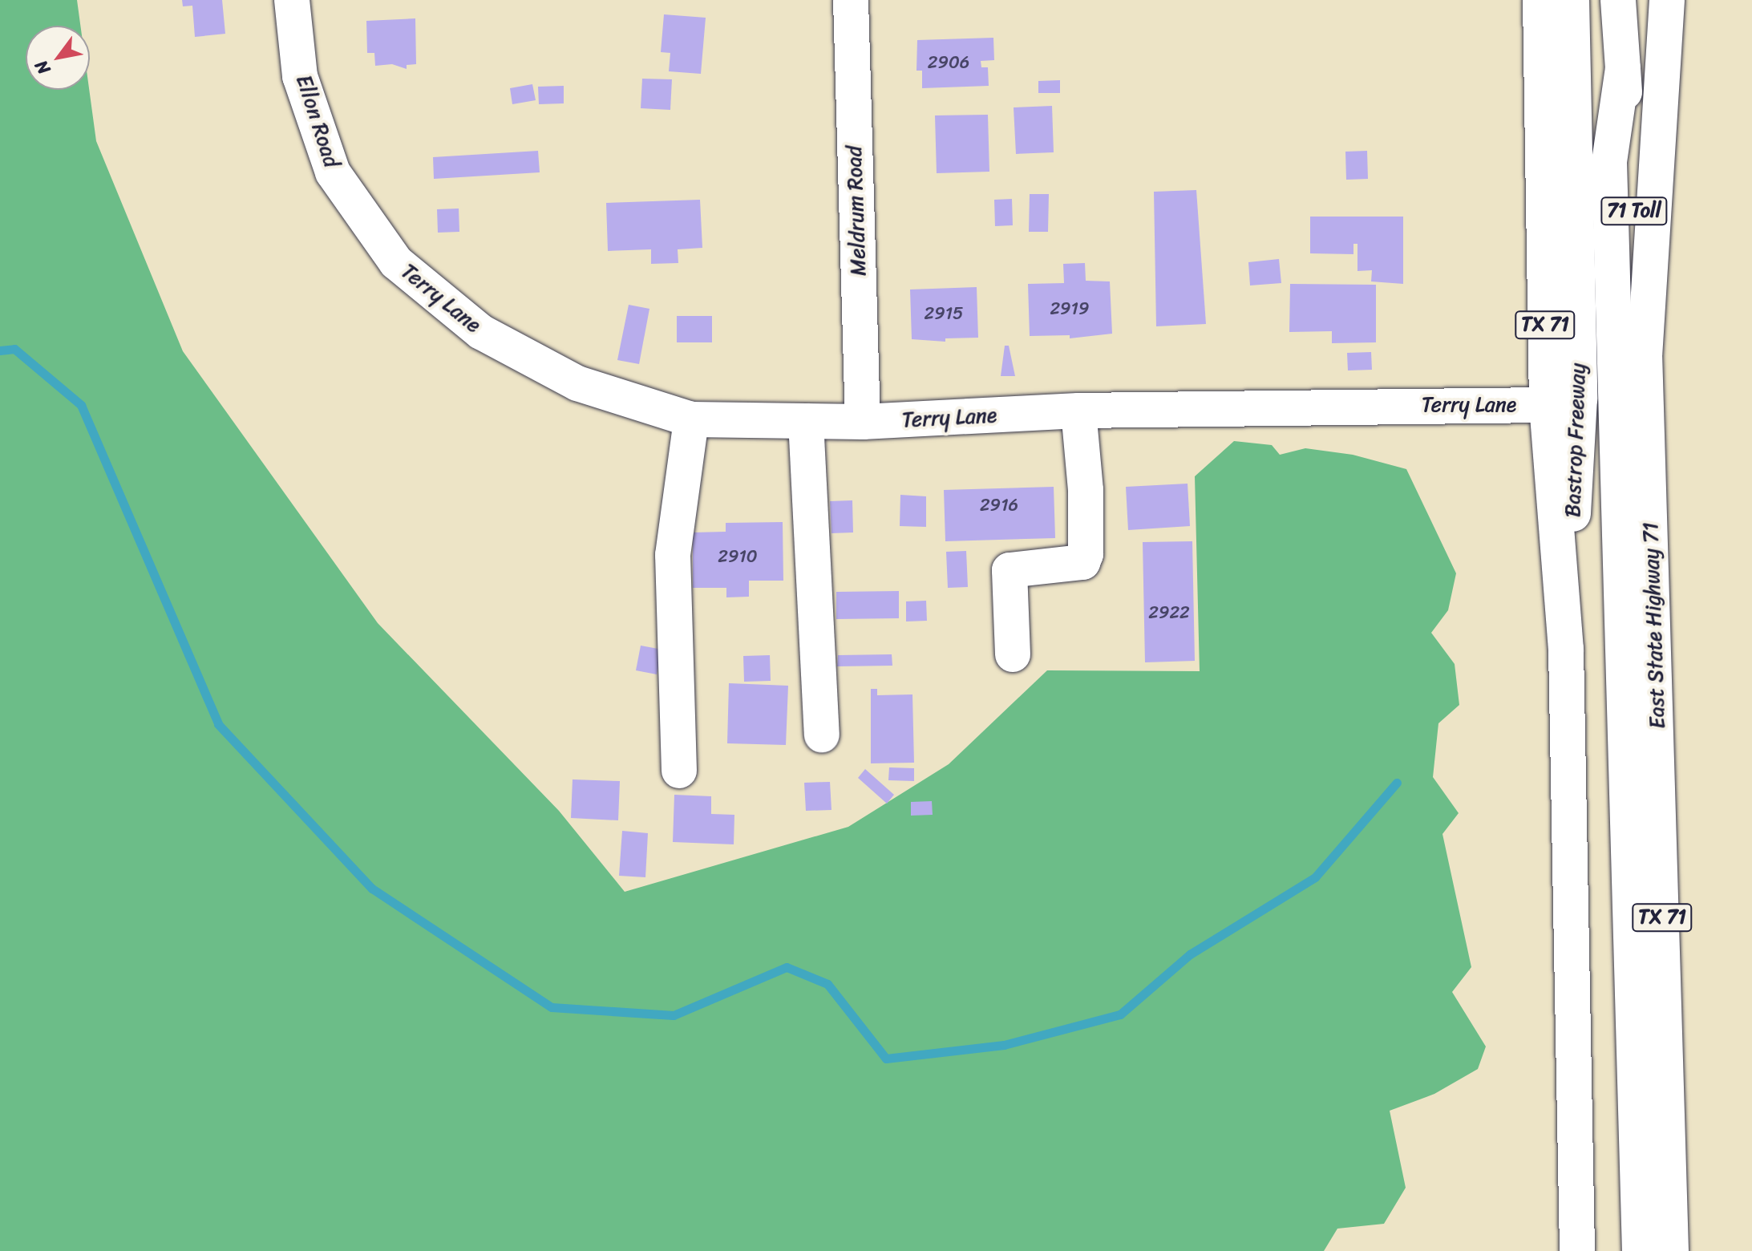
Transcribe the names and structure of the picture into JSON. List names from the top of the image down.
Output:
{
  "streets": {
    "main road": [
      "Ellon Road",
      "Meldrum Road",
      "71 Toll",
      "Terry Lane",
      "TX 71",
      "Bastrop Freeway",
      "East State Highway 71"
    ]
  },
  "crossings": [
    ["Ellon Road", "Terry Lane"],
    ["Meldrum Road", "Terry Lane"],
    ["71 Toll", "East State Highway 71"],
    ["Terry Lane", "TX 71"],
    ["TX 71", "Bastrop Freeway"]
  ],
  "house_numbers": [
    "2906",
    "2919",
    "2915",
    "2916",
    "2910",
    "2922"
  ],
  "north": "bottom left"
}
